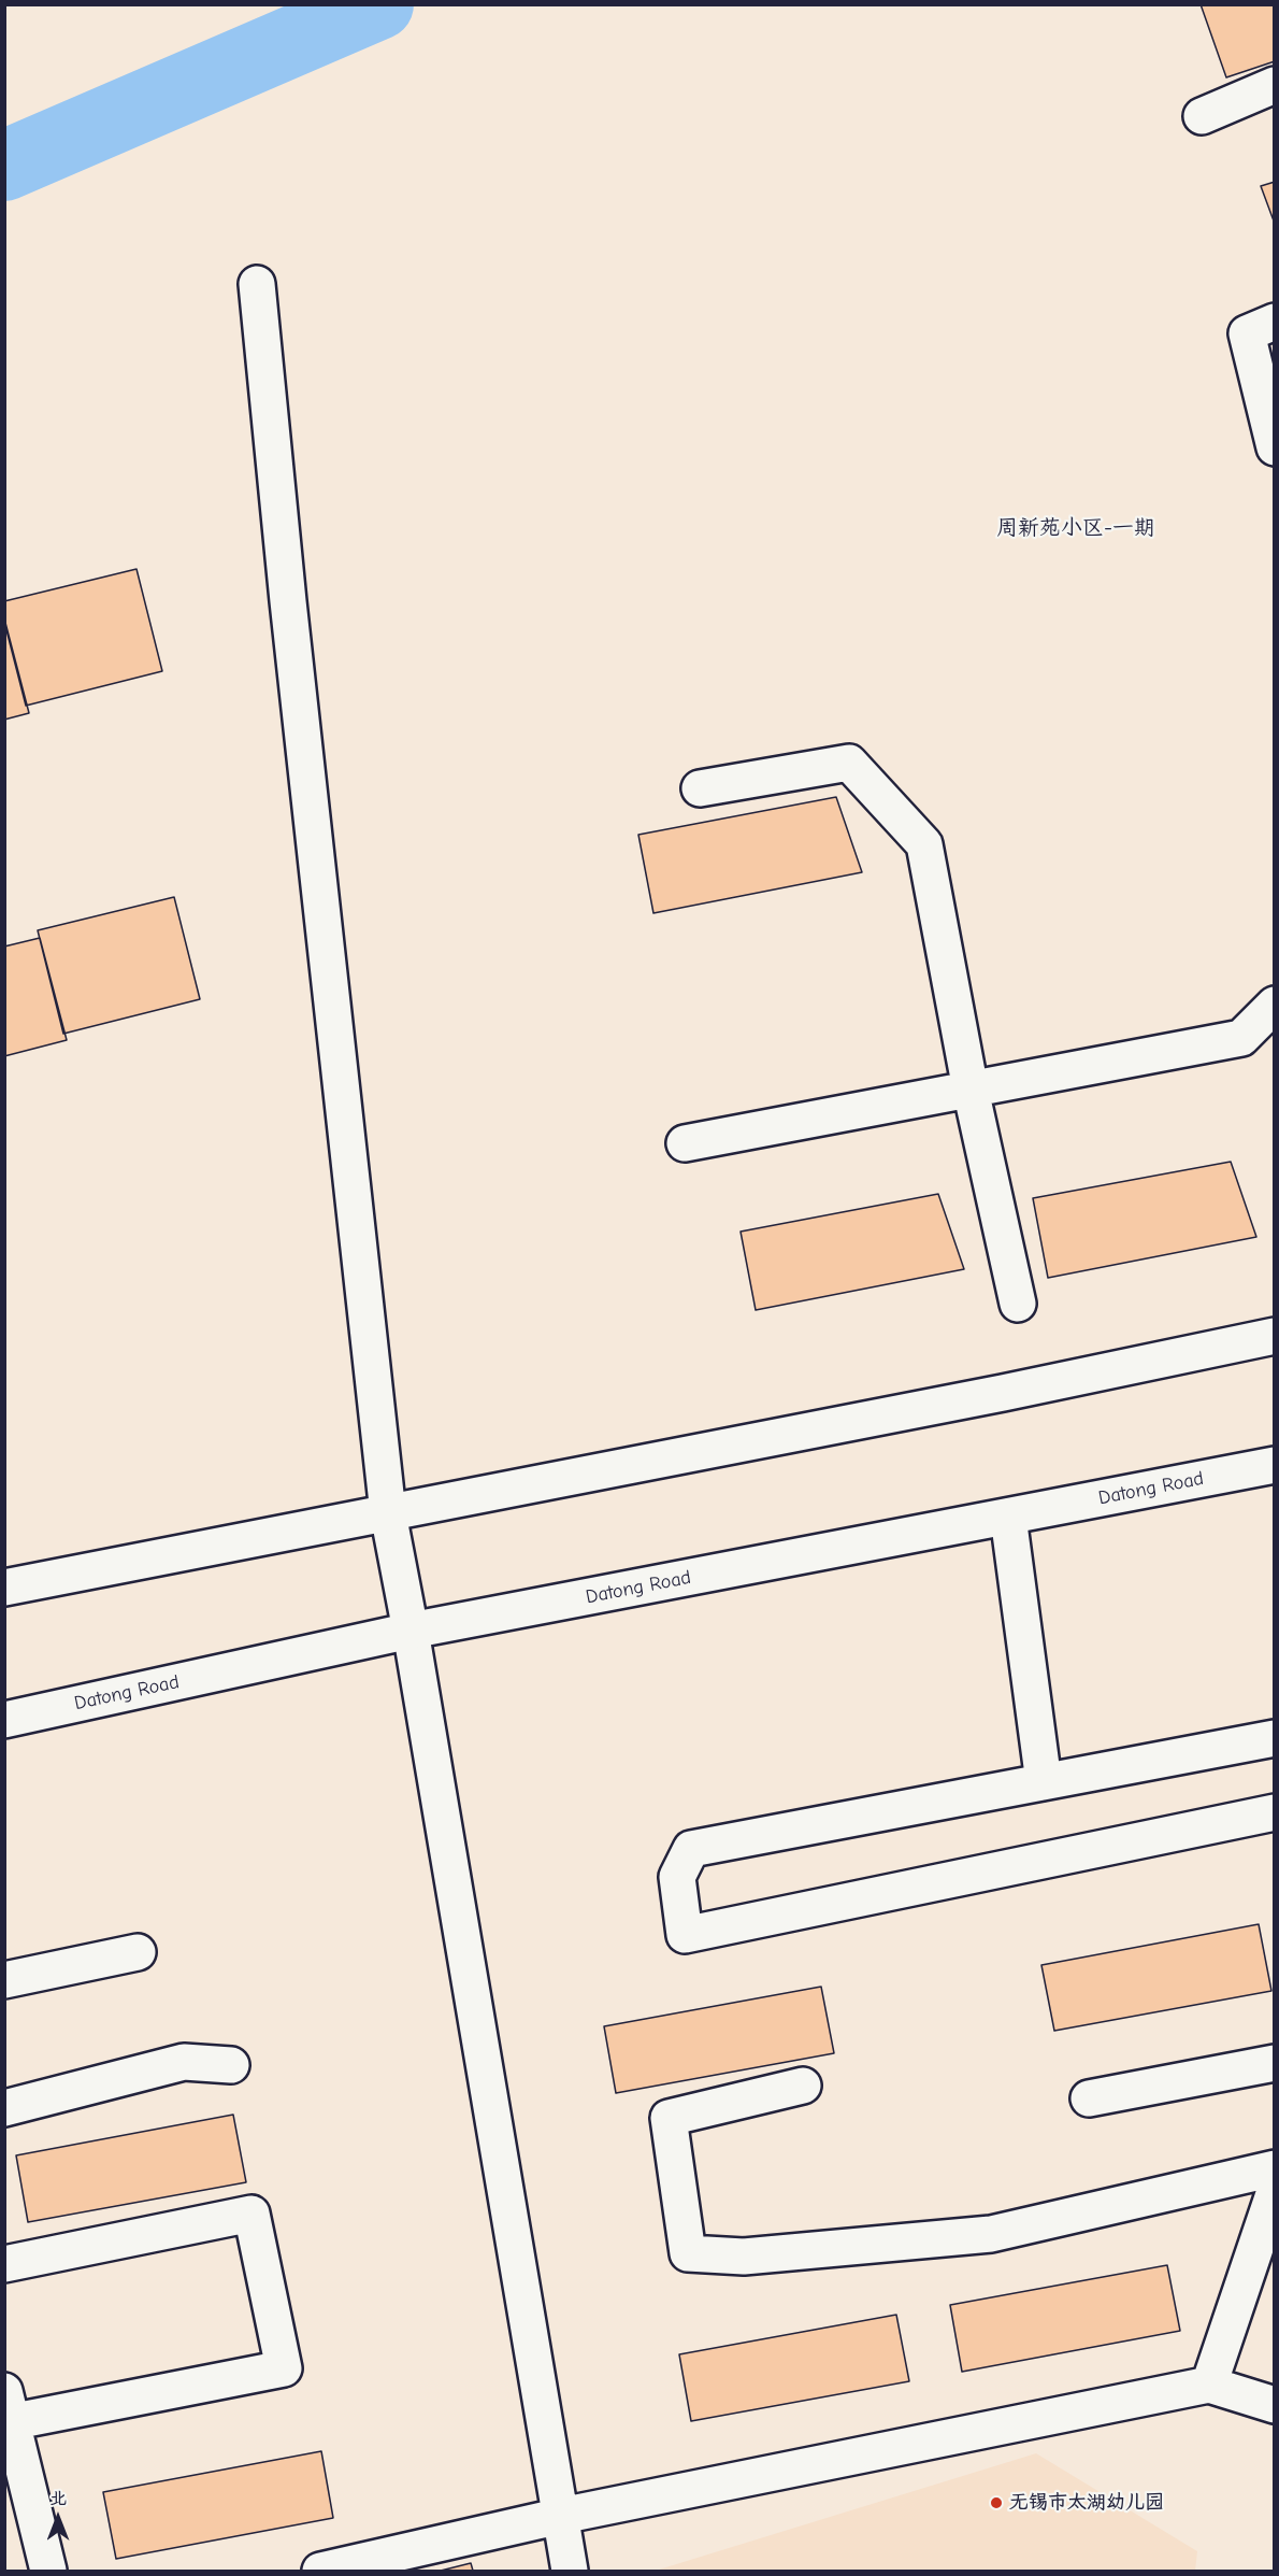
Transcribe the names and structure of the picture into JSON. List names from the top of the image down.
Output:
{
  "streets": {
    "street": ["Datong Road"]
  },
  "districts": ["周新苑小区-一期"],
  "places": ["无锡市太湖幼儿园"],
  "north": "top"
}
